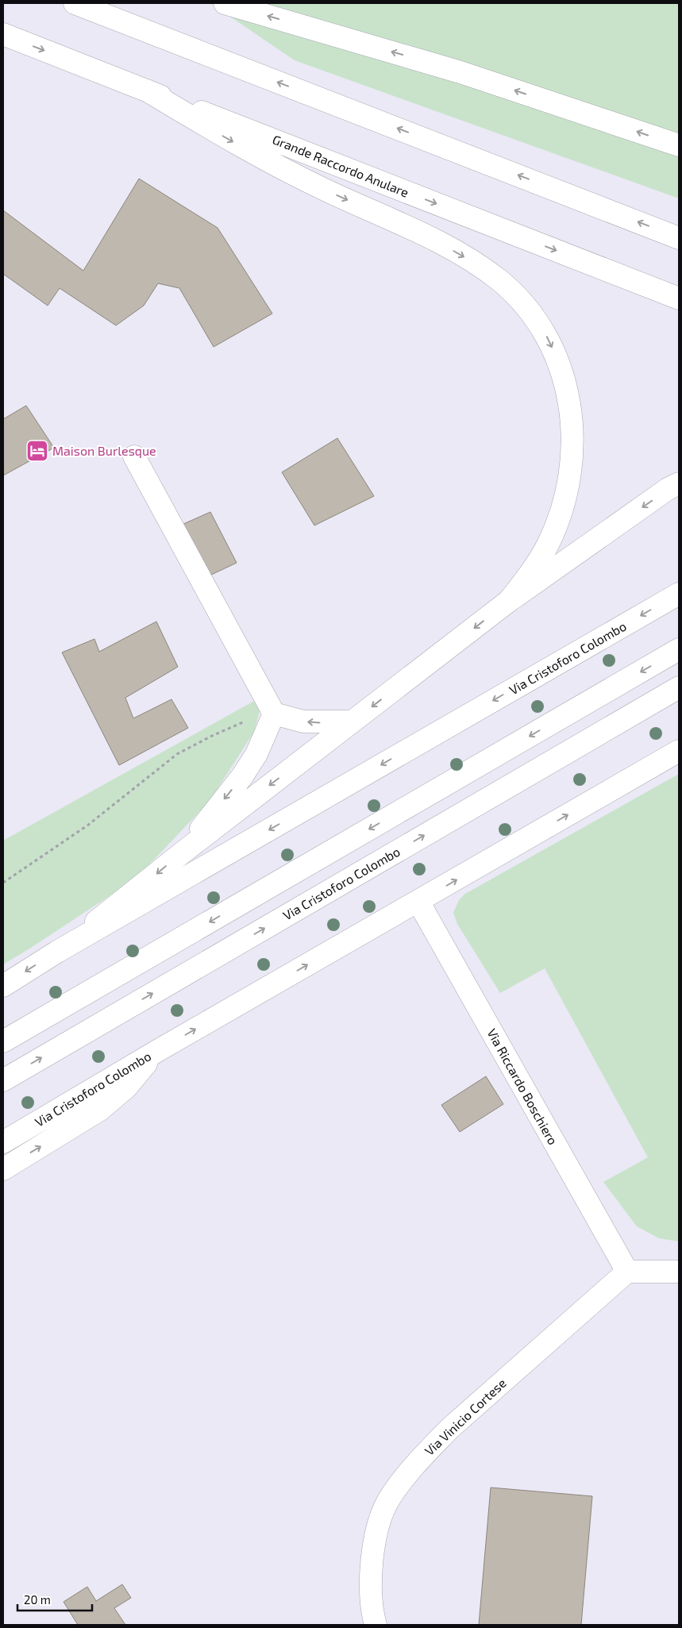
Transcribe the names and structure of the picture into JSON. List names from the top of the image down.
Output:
{
  "streets": {
    "main road": [
      "Grande Raccordo Anulare",
      "Via Cristoforo Colombo",
      "Via Riccardo Boschiero",
      "Via Vinicio Cortese"
    ]
  },
  "crossings": [
    ["Via Cristoforo Colombo", "Via Riccardo Boschiero"],
    ["Via Riccardo Boschiero", "Via Vinicio Cortese"]
  ],
  "places": {
    "hotel": ["Maison Burlesque"]
  },
  "scale_bar": "20 m"
}
